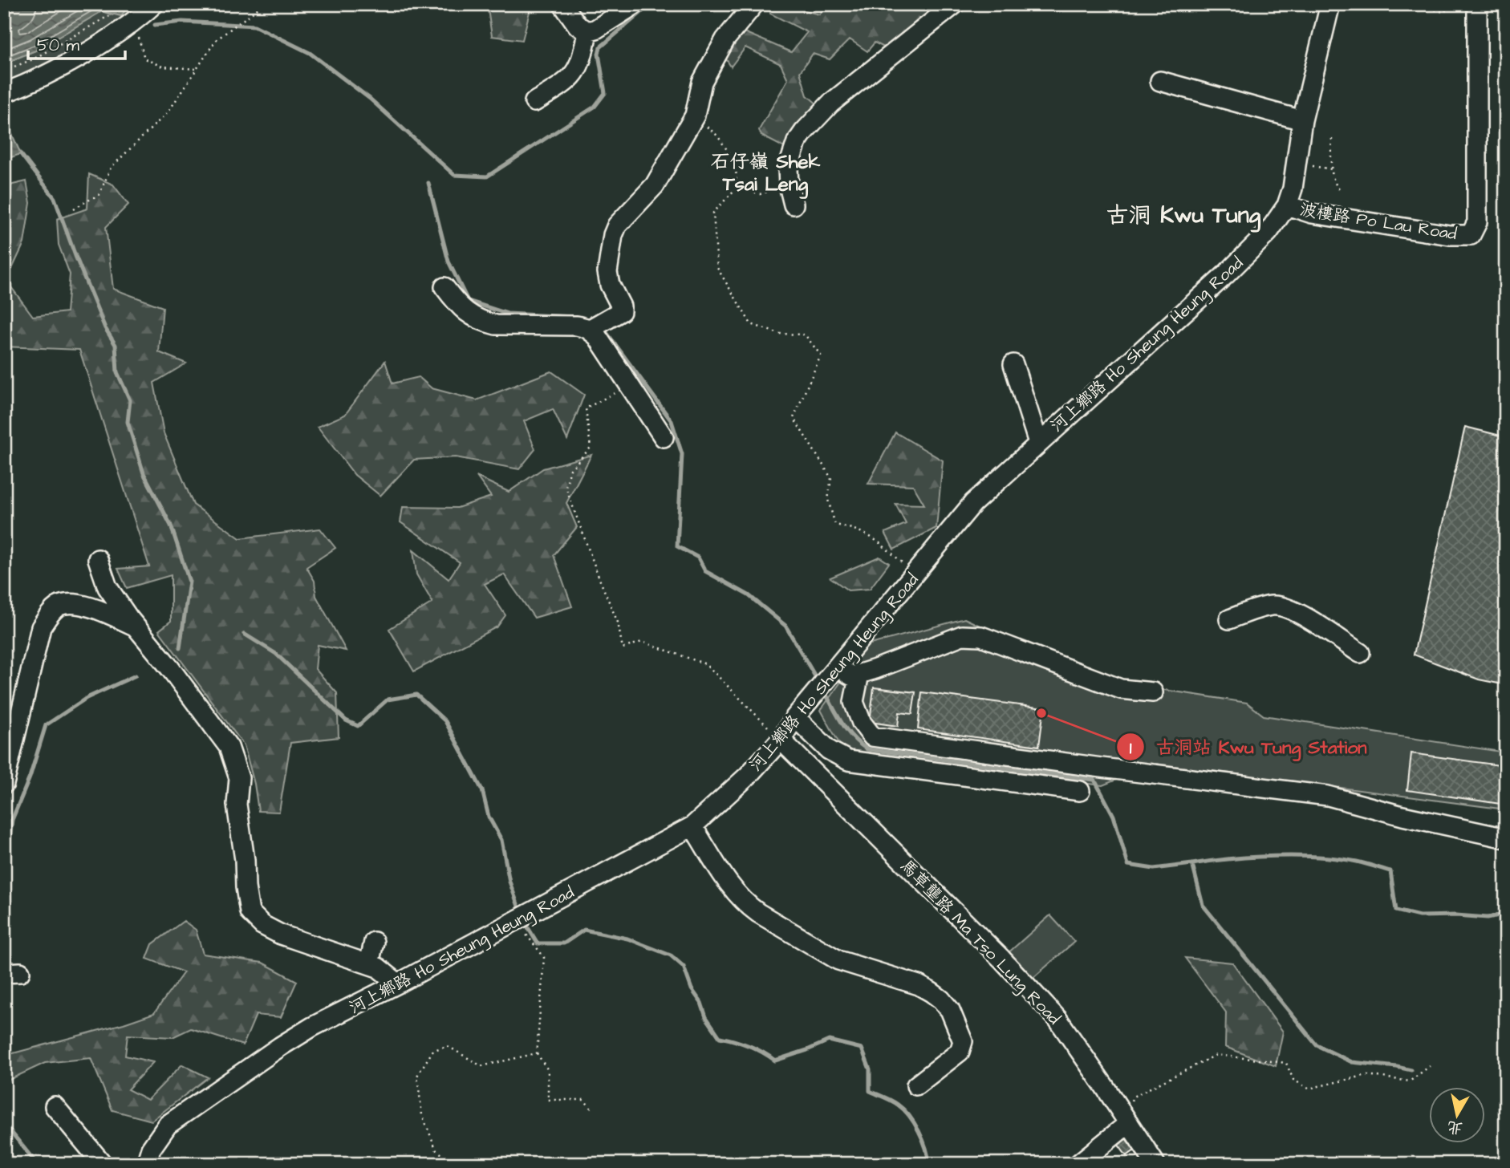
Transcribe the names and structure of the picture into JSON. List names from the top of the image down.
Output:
{
  "streets": {
    "street": ["波樓路 Po Lau Road", "河上鄉路 Ho Sheung Heung Road", "馬草壟路 Ma Tso Lung Road"]
  },
  "crossings": [
    ["波樓路 Po Lau Road", "河上鄉路 Ho Sheung Heung Road"],
    ["河上鄉路 Ho Sheung Heung Road", "馬草壟路 Ma Tso Lung Road"]
  ],
  "districts": ["石仔嶺 Shek Tsai Leng", "古洞 Kwu Tung"],
  "places": ["古洞站 Kwu Tung Station"],
  "scale_bar": "50 m",
  "north": "bottom"
}
